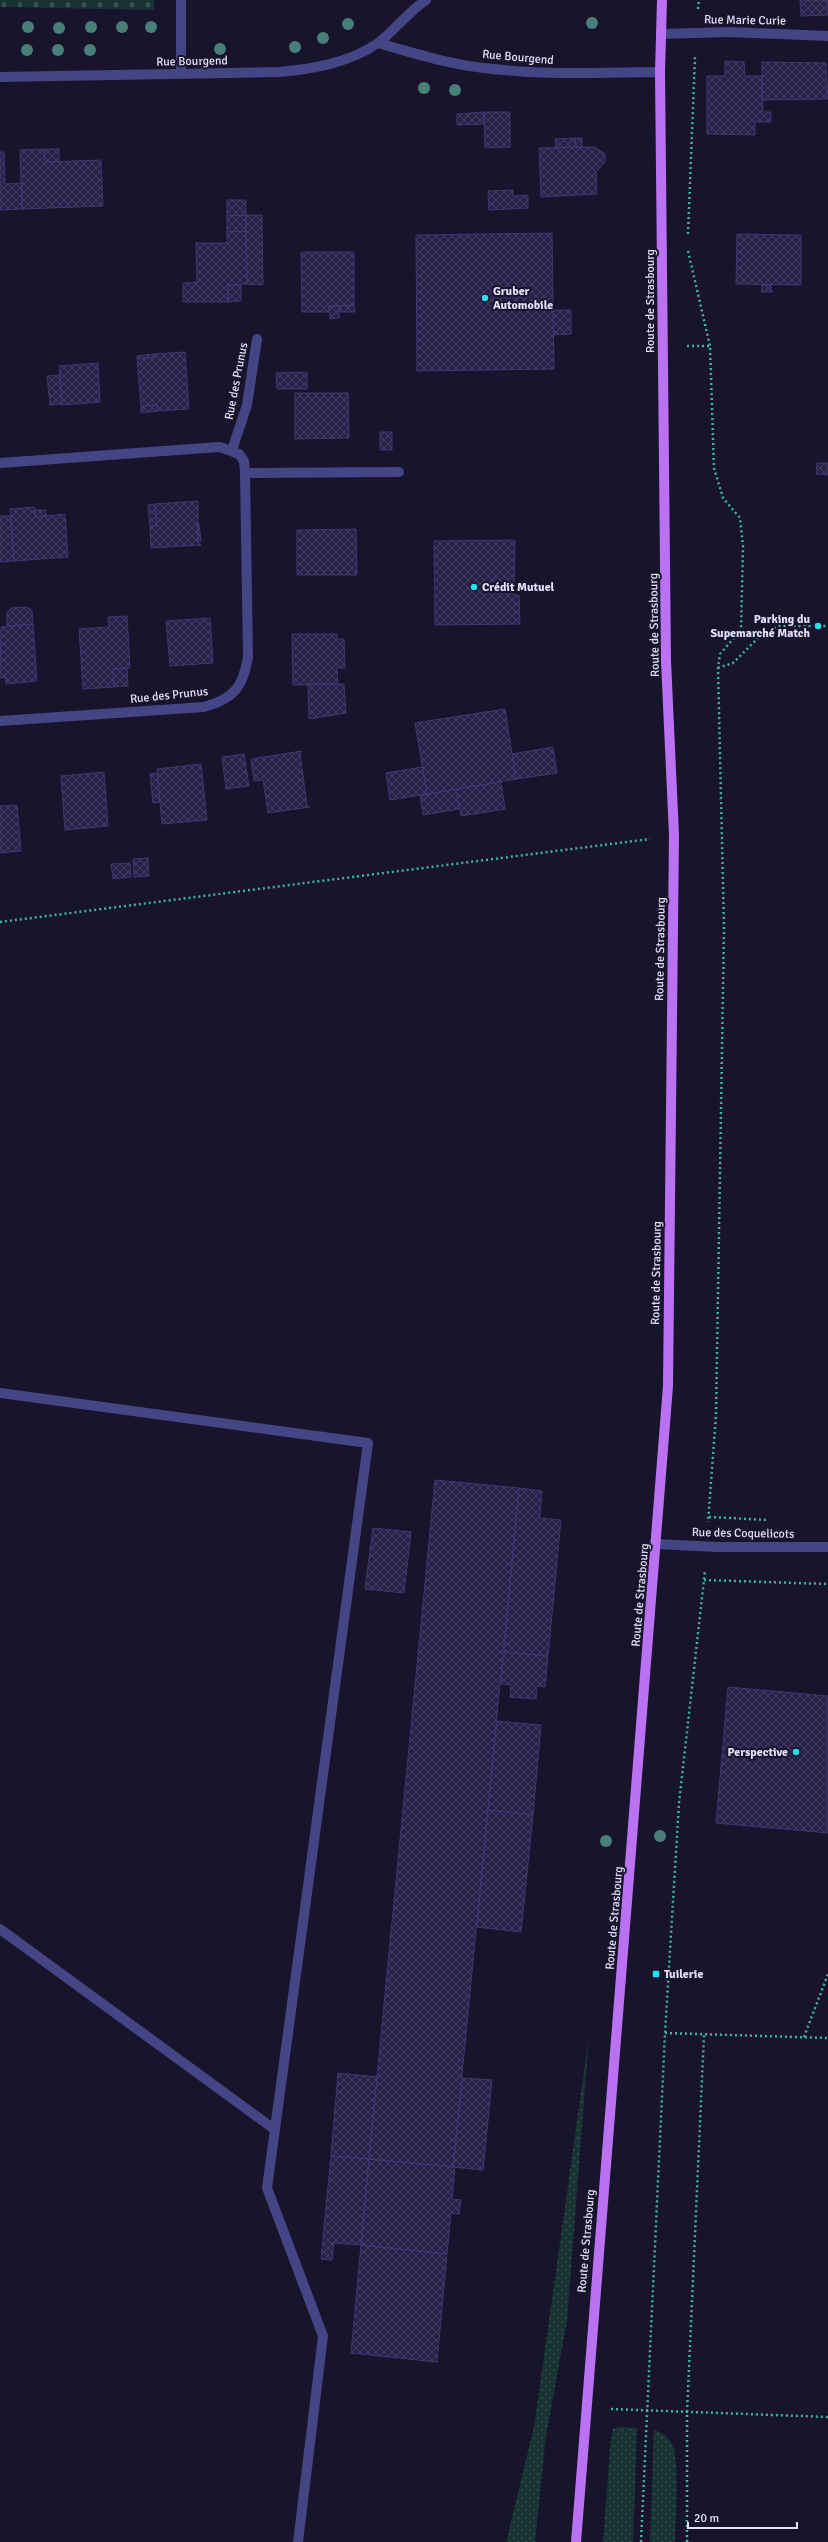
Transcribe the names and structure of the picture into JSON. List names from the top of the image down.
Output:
{
  "streets": {
    "main road": ["Route de Strasbourg"],
    "street": [
      "Rue Marie Curie",
      "Rue Bourgend",
      "Rue des Prunus",
      "Rue des Coquelicots"
    ]
  },
  "crossings": [
    ["Rue Marie Curie", "Route de Strasbourg"],
    ["Rue Bourgend", "Route de Strasbourg"],
    ["Route de Strasbourg", "Rue des Coquelicots"]
  ],
  "places": {
    "other": [
      "Gruber Automobile",
      "Crédit Mutuel",
      "Parking du Supemarché Match",
      "Perspective"
    ],
    "transit": ["Tuilerie"]
  },
  "scale_bar": "20 m"
}
